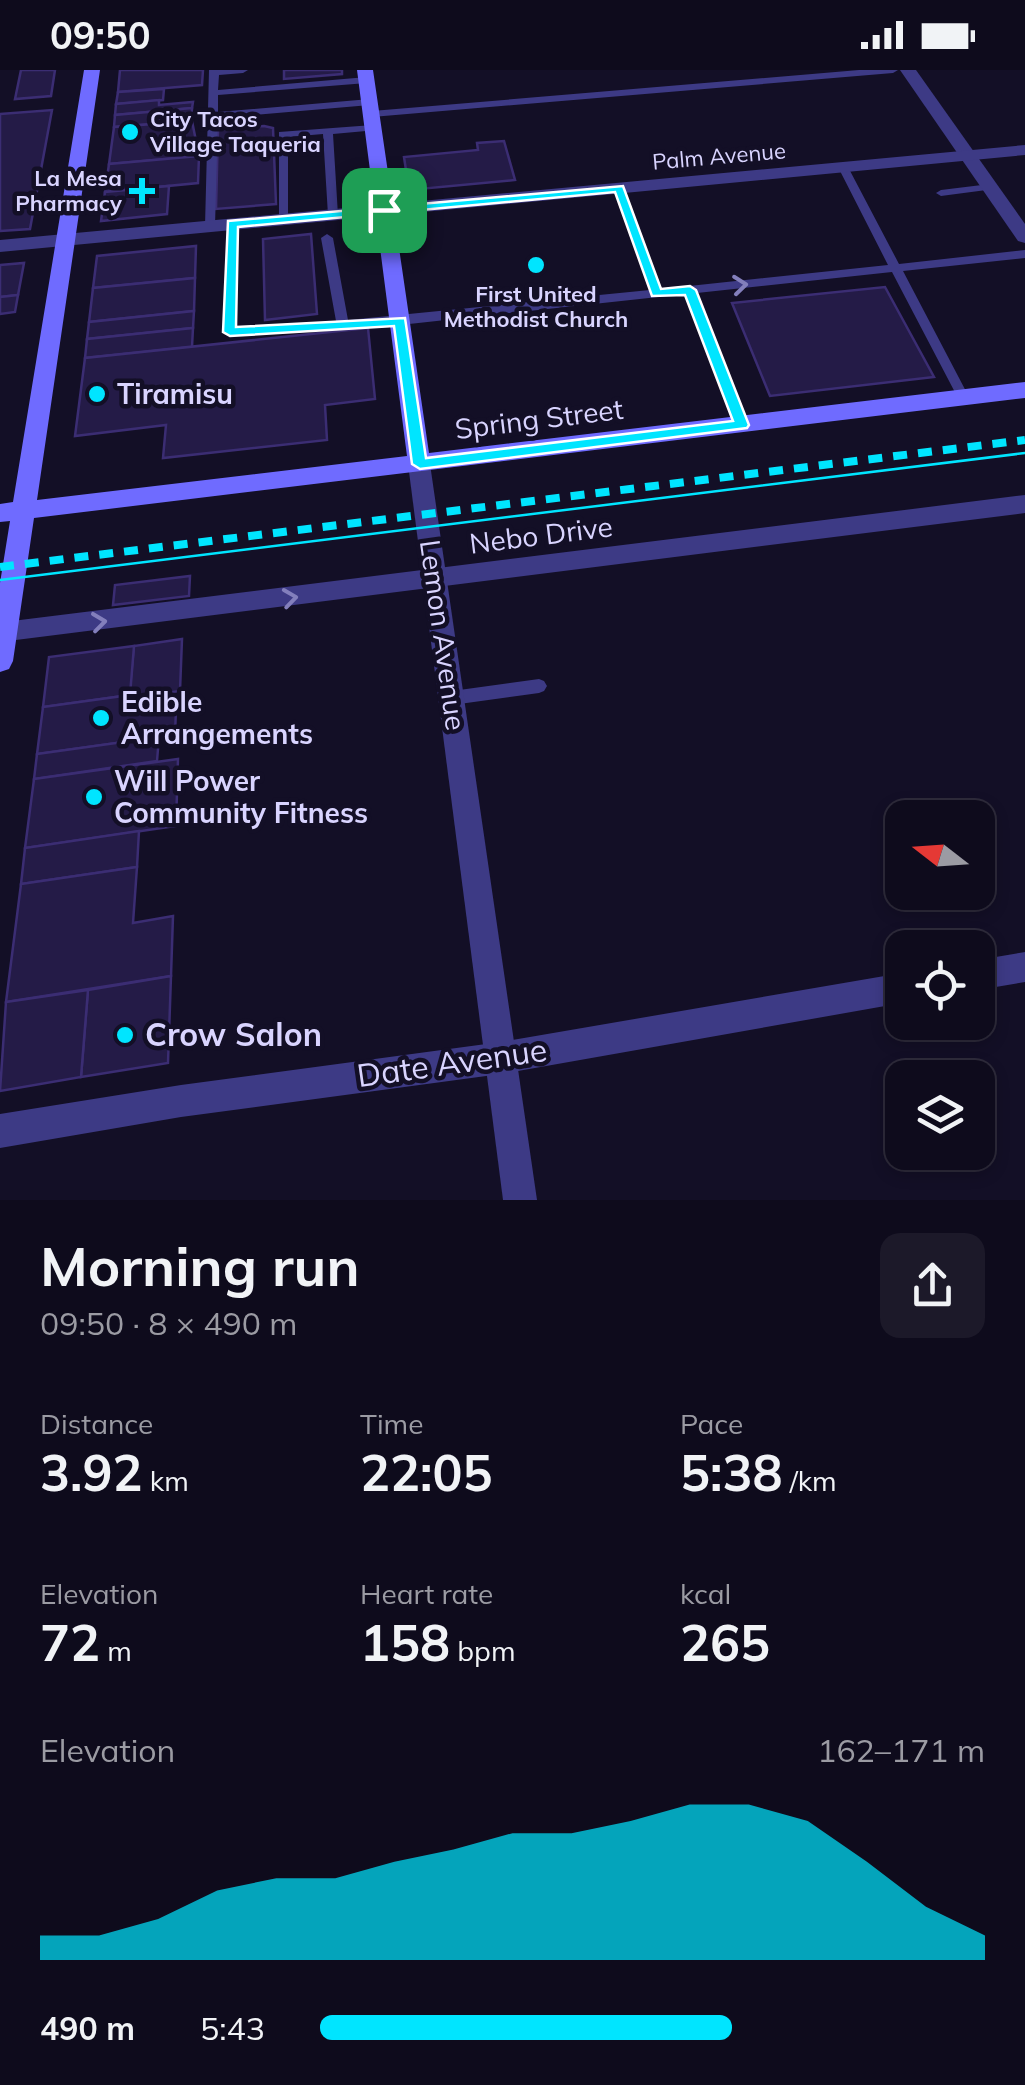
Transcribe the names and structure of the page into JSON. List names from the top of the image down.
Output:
{
  "streets": {
    "main road": ["Spring Street", "Lemon Avenue"],
    "street": ["Palm Avenue", "Nebo Drive", "Date Avenue"]
  },
  "crossings": [
    ["Palm Avenue", "Lemon Avenue"],
    ["Spring Street", "Lemon Avenue"],
    ["Nebo Drive", "Lemon Avenue"],
    ["Lemon Avenue", "Date Avenue"]
  ],
  "one_way": ["Nebo Drive"],
  "places": {
    "other": [
      "City Tacos Village Taqueria",
      "First United Methodist Church",
      "Tiramisu",
      "Edible Arrangements",
      "Will Power Community Fitness",
      "Crow Salon"
    ],
    "health": ["La Mesa Pharmacy"]
  },
  "north": "left",
  "page": {
    "status": "09:50",
    "heading": ["Morning run", "09:50 · 8 × 490 m"],
    "stats": [
      ["Distance", "3.92 km"],
      ["Time", "22:05"],
      ["Pace", "5:38 /km"],
      ["Elevation", "72 m"],
      ["Heart rate", "158 bpm"],
      ["kcal", "265"]
    ],
    "chart": ["Elevation", "162–171 m"],
    "list": [
      {
        "name": "490 m",
        "note": "5:43"
      }
    ]
  }
}
